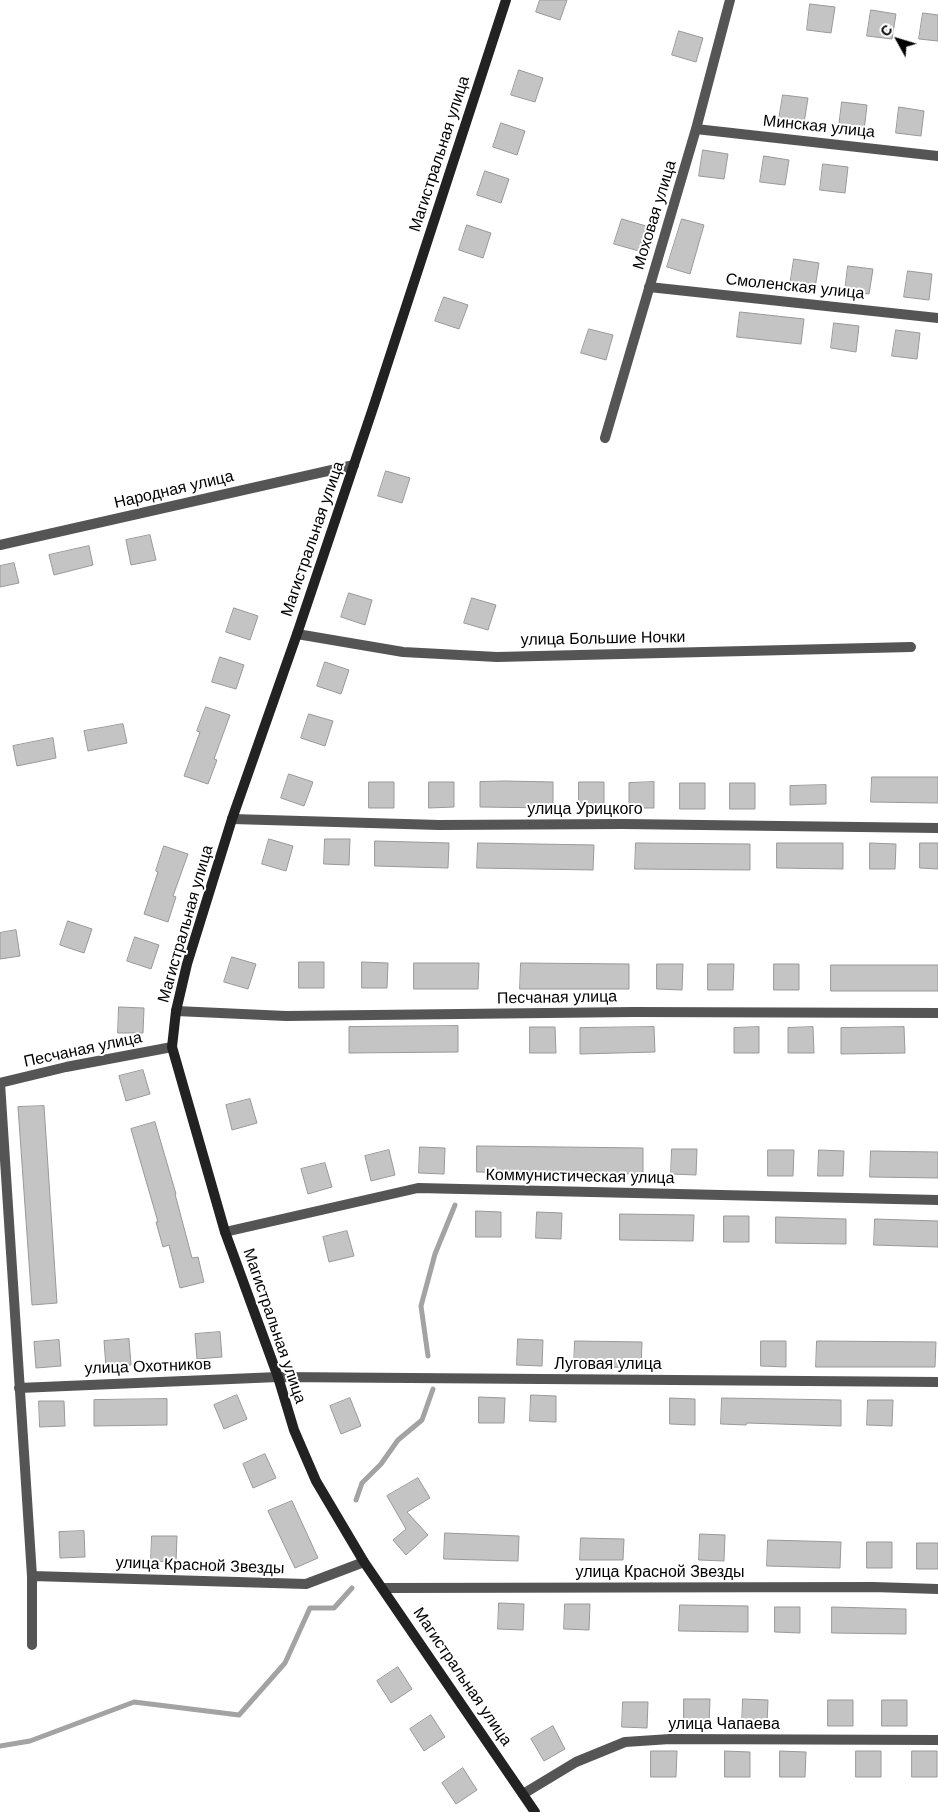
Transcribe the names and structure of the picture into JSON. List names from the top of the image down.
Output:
{
  "streets": {
    "street": [
      "Минская улица",
      "Магистральная улица",
      "Моховая улица",
      "Смоленская улица",
      "Народная улица",
      "улица Большие Ночки",
      "улица Урицкого",
      "Песчаная улица",
      "Коммунистическая улица",
      "Луговая улица",
      "улица Охотников",
      "улица Красной Звезды",
      "улица Чапаева"
    ]
  },
  "crossings": [
    ["Минская улица", "Моховая улица"],
    ["Магистральная улица", "Народная улица"],
    ["Магистральная улица", "улица Большие Ночки"],
    ["Магистральная улица", "улица Урицкого"],
    ["Магистральная улица", "Песчаная улица"],
    ["Магистральная улица", "Коммунистическая улица"],
    ["Магистральная улица", "Луговая улица"],
    ["Магистральная улица", "улица Охотников"],
    ["Магистральная улица", "улица Красной Звезды"],
    ["Магистральная улица", "улица Чапаева"],
    ["Моховая улица", "Смоленская улица"],
    ["Луговая улица", "улица Охотников"]
  ],
  "north": "top left"
}
